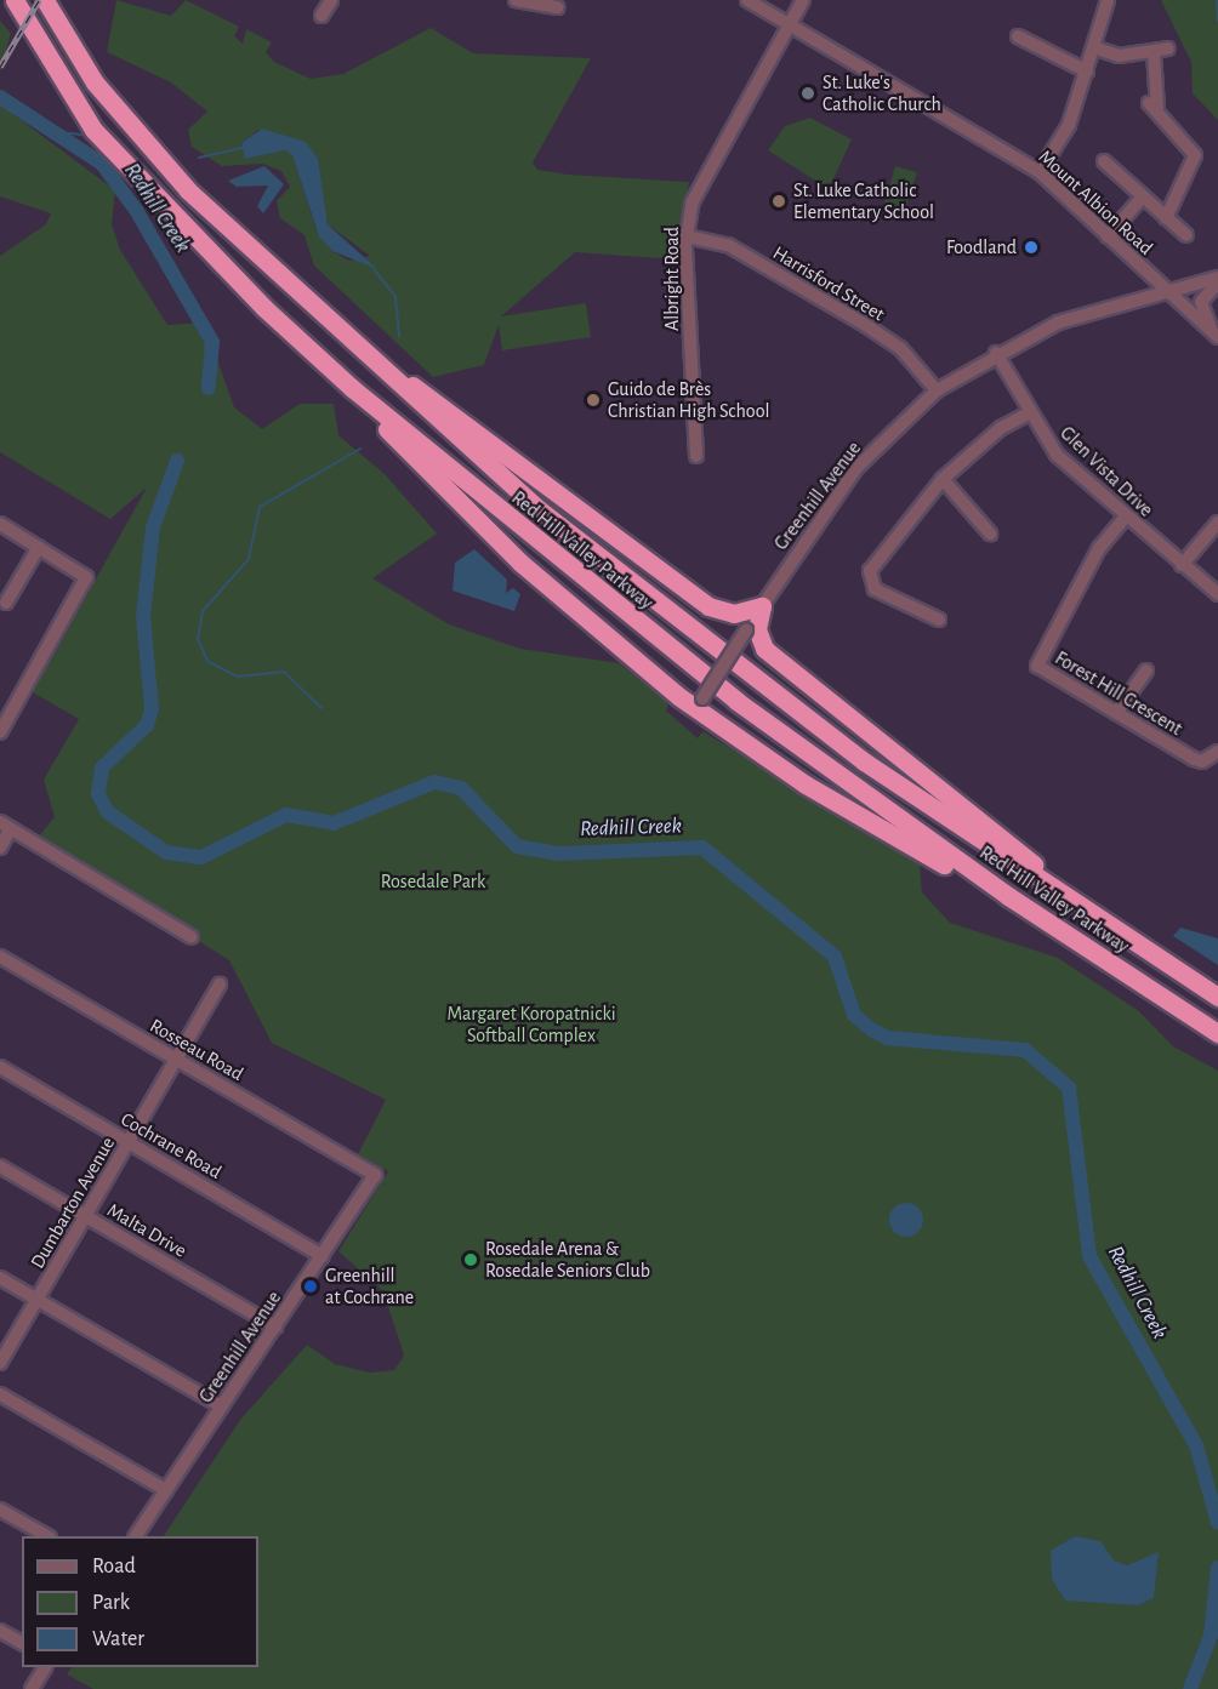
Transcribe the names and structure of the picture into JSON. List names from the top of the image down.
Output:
{
  "streets": {
    "highway": ["Red Hill Valley Parkway"],
    "street": [
      "Mount Albion Road",
      "Albright Road",
      "Harrisford Street",
      "Glen Vista Drive",
      "Greenhill Avenue",
      "Forest Hill Crescent",
      "Rosseau Road",
      "Cochrane Road",
      "Dumbarton Avenue",
      "Malta Drive"
    ]
  },
  "crossings": [
    ["Mount Albion Road", "Albright Road"],
    ["Mount Albion Road", "Greenhill Avenue"],
    ["Albright Road", "Harrisford Street"],
    ["Harrisford Street", "Greenhill Avenue"],
    ["Glen Vista Drive", "Greenhill Avenue"],
    ["Glen Vista Drive", "Forest Hill Crescent"],
    ["Greenhill Avenue", "Rosseau Road"],
    ["Greenhill Avenue", "Cochrane Road"],
    ["Greenhill Avenue", "Malta Drive"],
    ["Rosseau Road", "Dumbarton Avenue"],
    ["Cochrane Road", "Dumbarton Avenue"],
    ["Dumbarton Avenue", "Malta Drive"]
  ],
  "water": ["Redhill Creek"],
  "parks": ["Rosedale Park", "Margaret Koropatnicki Softball Complex"],
  "places": [
    "St. Luke's Catholic Church",
    "St. Luke Catholic Elementary School",
    "Foodland",
    "Guido de Brès Christian High School",
    "Rosedale Arena & Rosedale Seniors Club",
    "Greenhill at Cochrane"
  ],
  "legend": ["Road", "Park", "Water"]
}
